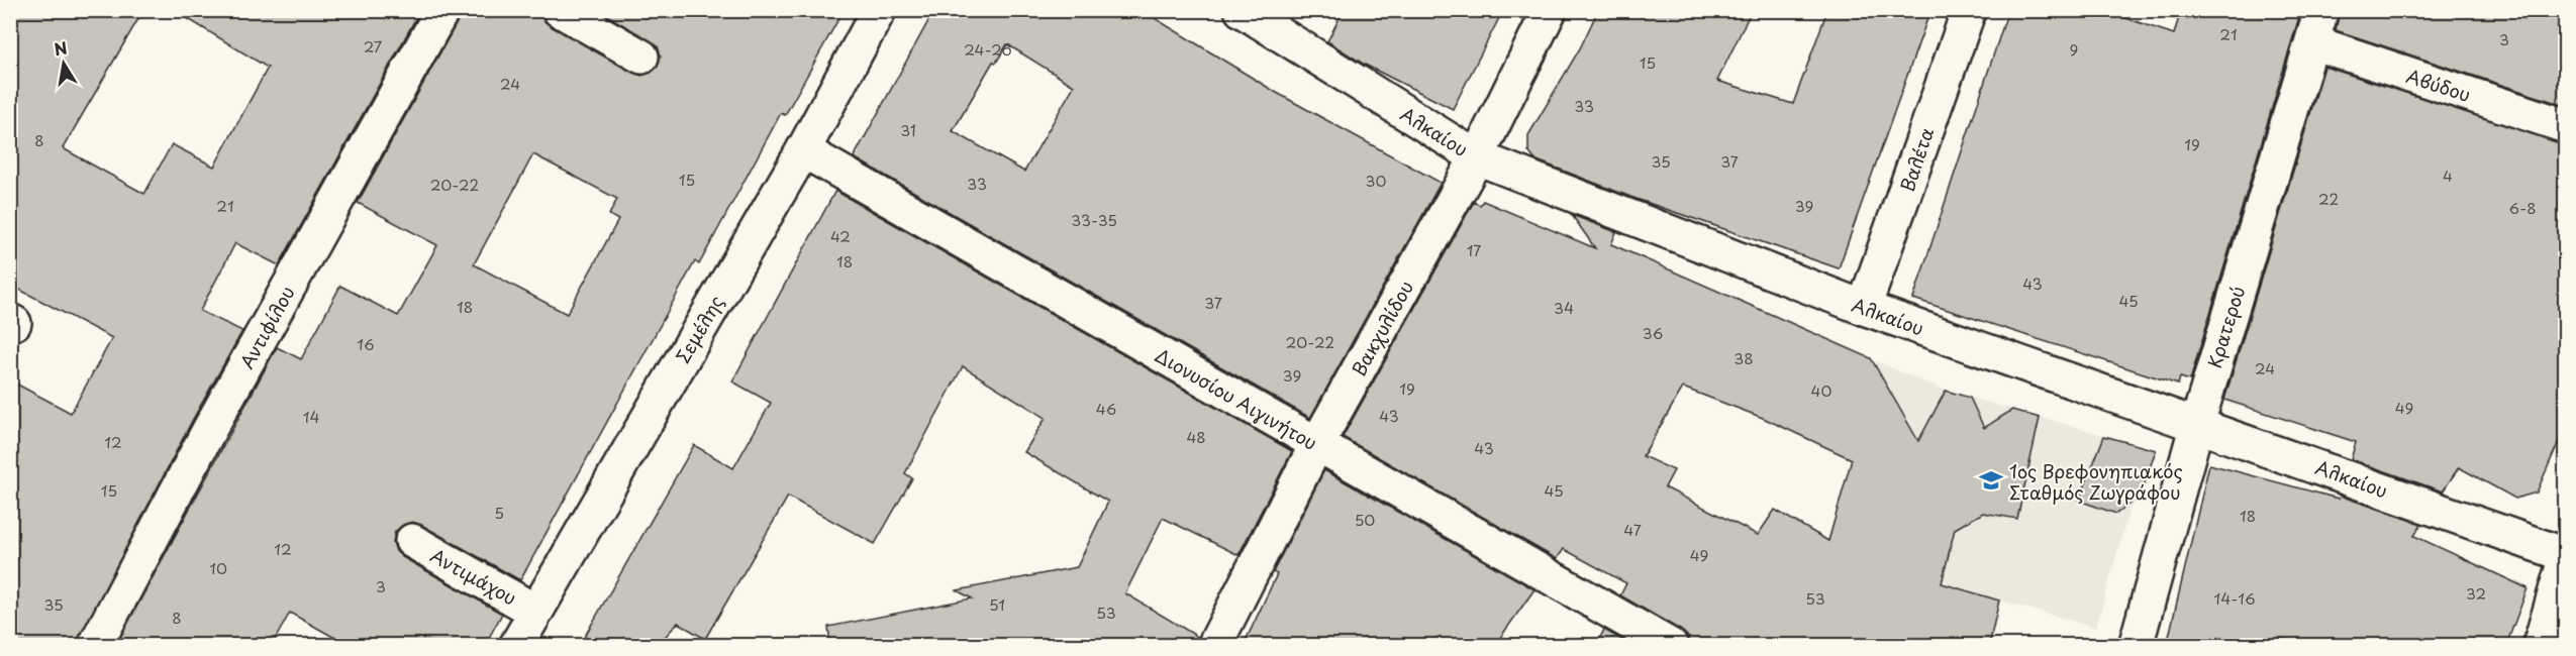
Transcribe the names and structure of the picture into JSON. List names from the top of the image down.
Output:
{
  "streets": {
    "street": [
      "Αβύδου",
      "Αλκαίου",
      "Βαλέτα",
      "Αντιφίλου",
      "Κρατερού",
      "Βακχυλίδου",
      "Σεμέλης",
      "Διονυσίου Αιγινήτου",
      "Αντιμάχου"
    ]
  },
  "crossings": [
    ["Αβύδου", "Κρατερού"],
    ["Αλκαίου", "Βαλέτα"],
    ["Αλκαίου", "Κρατερού"],
    ["Αλκαίου", "Βακχυλίδου"],
    ["Βακχυλίδου", "Διονυσίου Αιγινήτου"],
    ["Σεμέλης", "Διονυσίου Αιγινήτου"],
    ["Σεμέλης", "Αντιμάχου"]
  ],
  "places": {
    "school or university": ["1ος Βρεφονηπιακός Σταθμός Ζωγράφου"]
  },
  "house_numbers": [
    "21",
    "3",
    "27",
    "24-26",
    "9",
    "15",
    "24",
    "33",
    "31",
    "8",
    "19",
    "35",
    "37",
    "4",
    "15",
    "30",
    "33",
    "20-22",
    "22",
    "21",
    "39",
    "6-8",
    "33-35",
    "42",
    "17",
    "18",
    "43",
    "45",
    "37",
    "18",
    "34",
    "36",
    "20-22",
    "16",
    "38",
    "24",
    "39",
    "19",
    "40",
    "49",
    "46",
    "43",
    "14",
    "48",
    "12",
    "43",
    "15",
    "45",
    "5",
    "18",
    "50",
    "47",
    "12",
    "49",
    "10",
    "3",
    "32",
    "53",
    "14-16",
    "35",
    "51",
    "53",
    "8"
  ],
  "north": "top"
}
